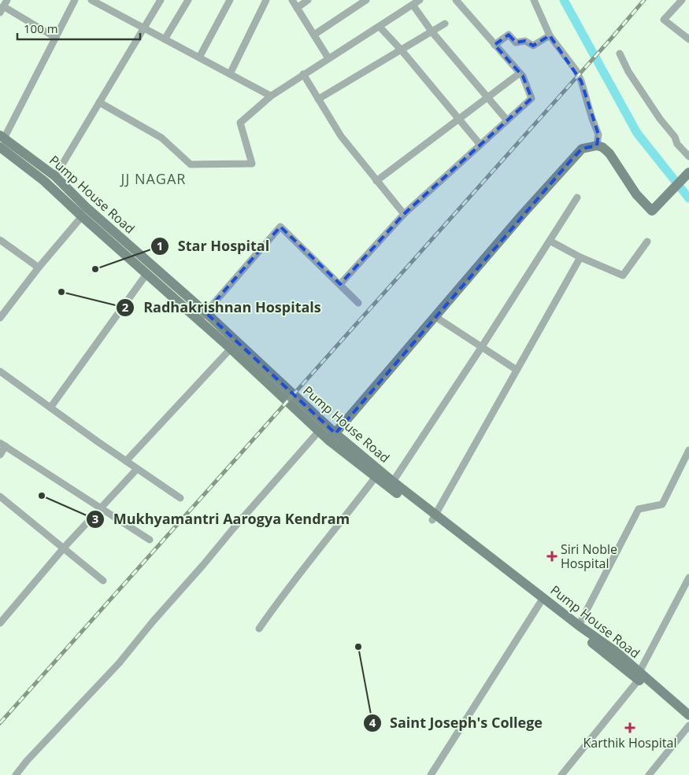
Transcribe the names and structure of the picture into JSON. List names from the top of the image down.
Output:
{
  "streets": {
    "main road": ["Pump House Road"]
  },
  "districts": ["JJ NAGAR"],
  "places": {
    "other": [
      "Star Hospital",
      "Radhakrishnan Hospitals",
      "Mukhyamantri Aarogya Kendram",
      "Saint Joseph's College"
    ],
    "health": ["Siri Noble Hospital", "Karthik Hospital"]
  },
  "scale_bar": "100 m"
}
